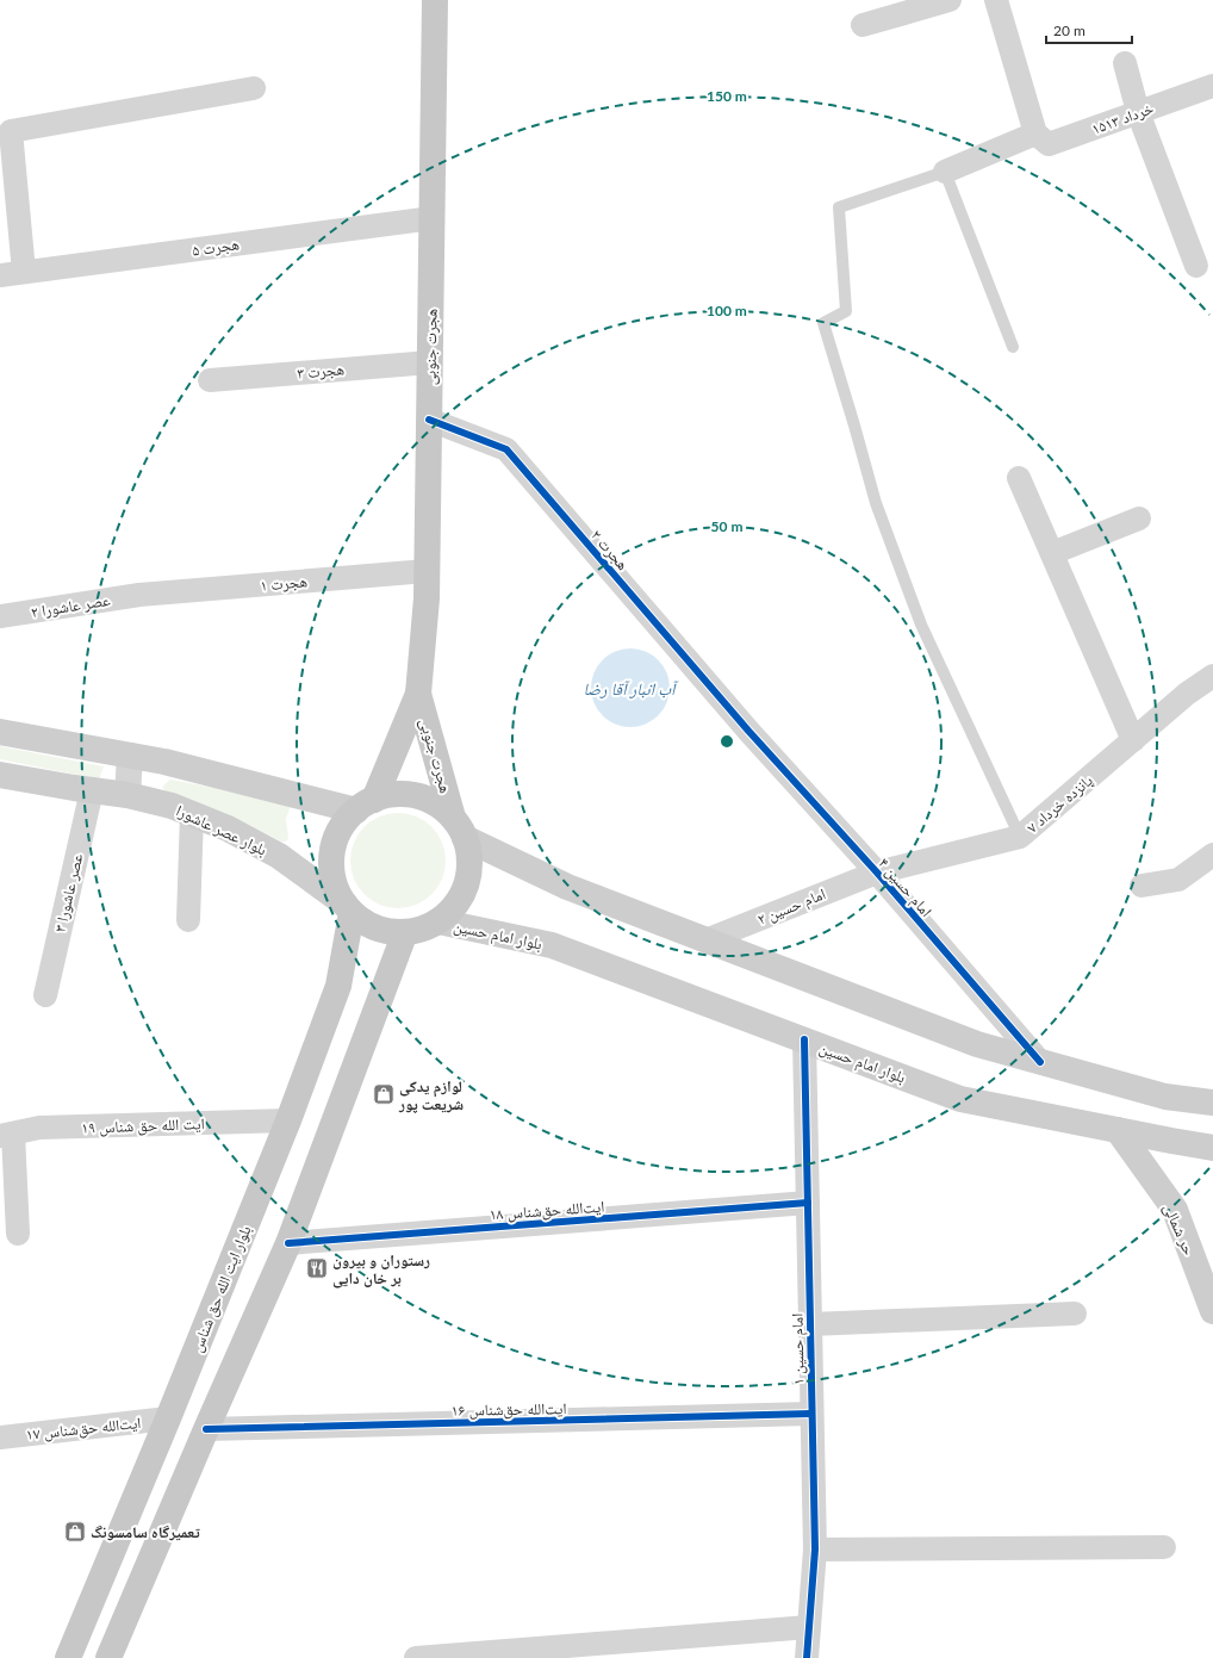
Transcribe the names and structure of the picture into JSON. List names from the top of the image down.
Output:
{
  "streets": {
    "main road": [
      "هجرت جنوبی",
      "بلوار عصر عاشورا",
      "بلوار امام حسین",
      "حر شمالی",
      "بلوار ایت الله حق شناس"
    ],
    "street": [
      "۱۵خرداد ۱۳",
      "هجرت ۵",
      "هجرت ۳",
      "هجرت ۲",
      "هجرت ۱",
      "عصر عاشورا ۲",
      "پانزده خرداد ۷",
      "امام حسین ۴",
      "عصر عاشورا ۳",
      "امام حسین ۲",
      "ایت الله حق شناس ۱۹",
      "ایت‌الله حق‌شناس ۱۸",
      "امام حسین ۱",
      "ایت‌الله حق‌شناس ۱۶",
      "ایت‌الله حق‌شناس ۱۷"
    ]
  },
  "crossings": [
    ["هجرت ۵", "هجرت جنوبی"],
    ["هجرت جنوبی", "هجرت ۳"],
    ["هجرت جنوبی", "هجرت ۲"],
    ["هجرت جنوبی", "هجرت ۱"],
    ["هجرت جنوبی", "بلوار عصر عاشورا"],
    ["هجرت جنوبی", "بلوار امام حسین"],
    ["هجرت جنوبی", "بلوار ایت الله حق شناس"],
    ["هجرت ۲", "امام حسین ۴"],
    ["هجرت ۱", "عصر عاشورا ۲"],
    ["پانزده خرداد ۷", "امام حسین ۴"],
    ["پانزده خرداد ۷", "امام حسین ۲"],
    ["بلوار عصر عاشورا", "عصر عاشورا ۳"],
    ["بلوار عصر عاشورا", "بلوار امام حسین"],
    ["بلوار عصر عاشورا", "بلوار ایت الله حق شناس"],
    ["امام حسین ۴", "امام حسین ۲"],
    ["بلوار امام حسین", "حر شمالی"],
    ["بلوار امام حسین", "بلوار ایت الله حق شناس"],
    ["بلوار امام حسین", "امام حسین ۱"],
    ["ایت الله حق شناس ۱۹", "بلوار ایت الله حق شناس"],
    ["ایت‌الله حق‌شناس ۱۸", "امام حسین ۱"],
    ["بلوار ایت الله حق شناس", "ایت‌الله حق‌شناس ۱۷"],
    ["امام حسین ۱", "ایت‌الله حق‌شناس ۱۶"]
  ],
  "water": ["آب انبار آقا رضا"],
  "places": {
    "shop": ["لوازم یدکی شریعت پور", "تعمیرگاه سامسونگ"],
    "restaurant": ["رستوران و بیرون بر خان دایی"]
  },
  "scale_bar": "20 m",
  "rings": ["150 m", "100 m", "50 m"]
}
